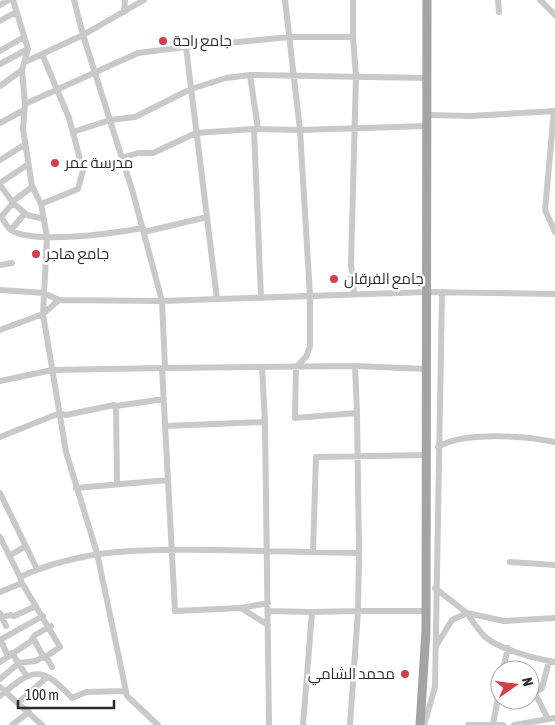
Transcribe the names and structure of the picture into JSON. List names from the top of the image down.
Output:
{
  "places": [
    "جامع راحة",
    "مدرسة عمر",
    "جامع هاجر",
    "جامع الفرقان",
    "محمد الشامي"
  ],
  "scale_bar": "100 m",
  "north": "right"
}
